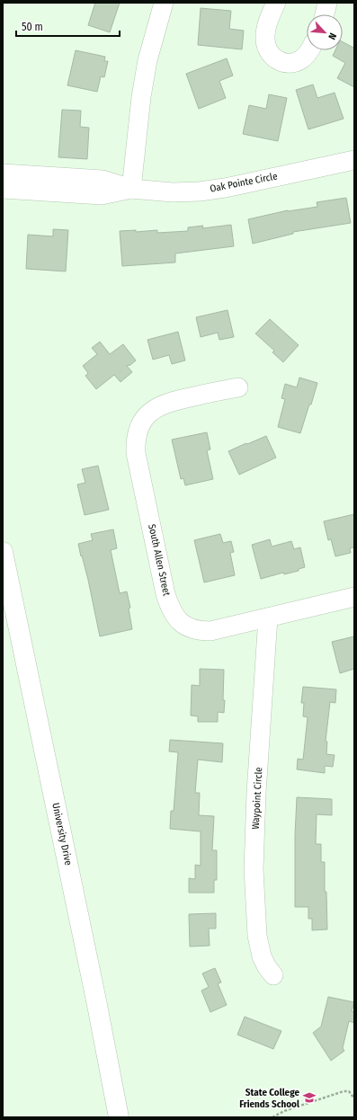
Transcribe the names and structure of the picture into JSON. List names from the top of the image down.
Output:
{
  "streets": {
    "main road": ["University Drive"],
    "street": ["Oak Pointe Circle", "South Allen Street", "Waypoint Circle"]
  },
  "crossings": [
    ["South Allen Street", "Waypoint Circle"]
  ],
  "places": {
    "school or university": ["State College Friends School"]
  },
  "scale_bar": "50 m",
  "north": "bottom right"
}
